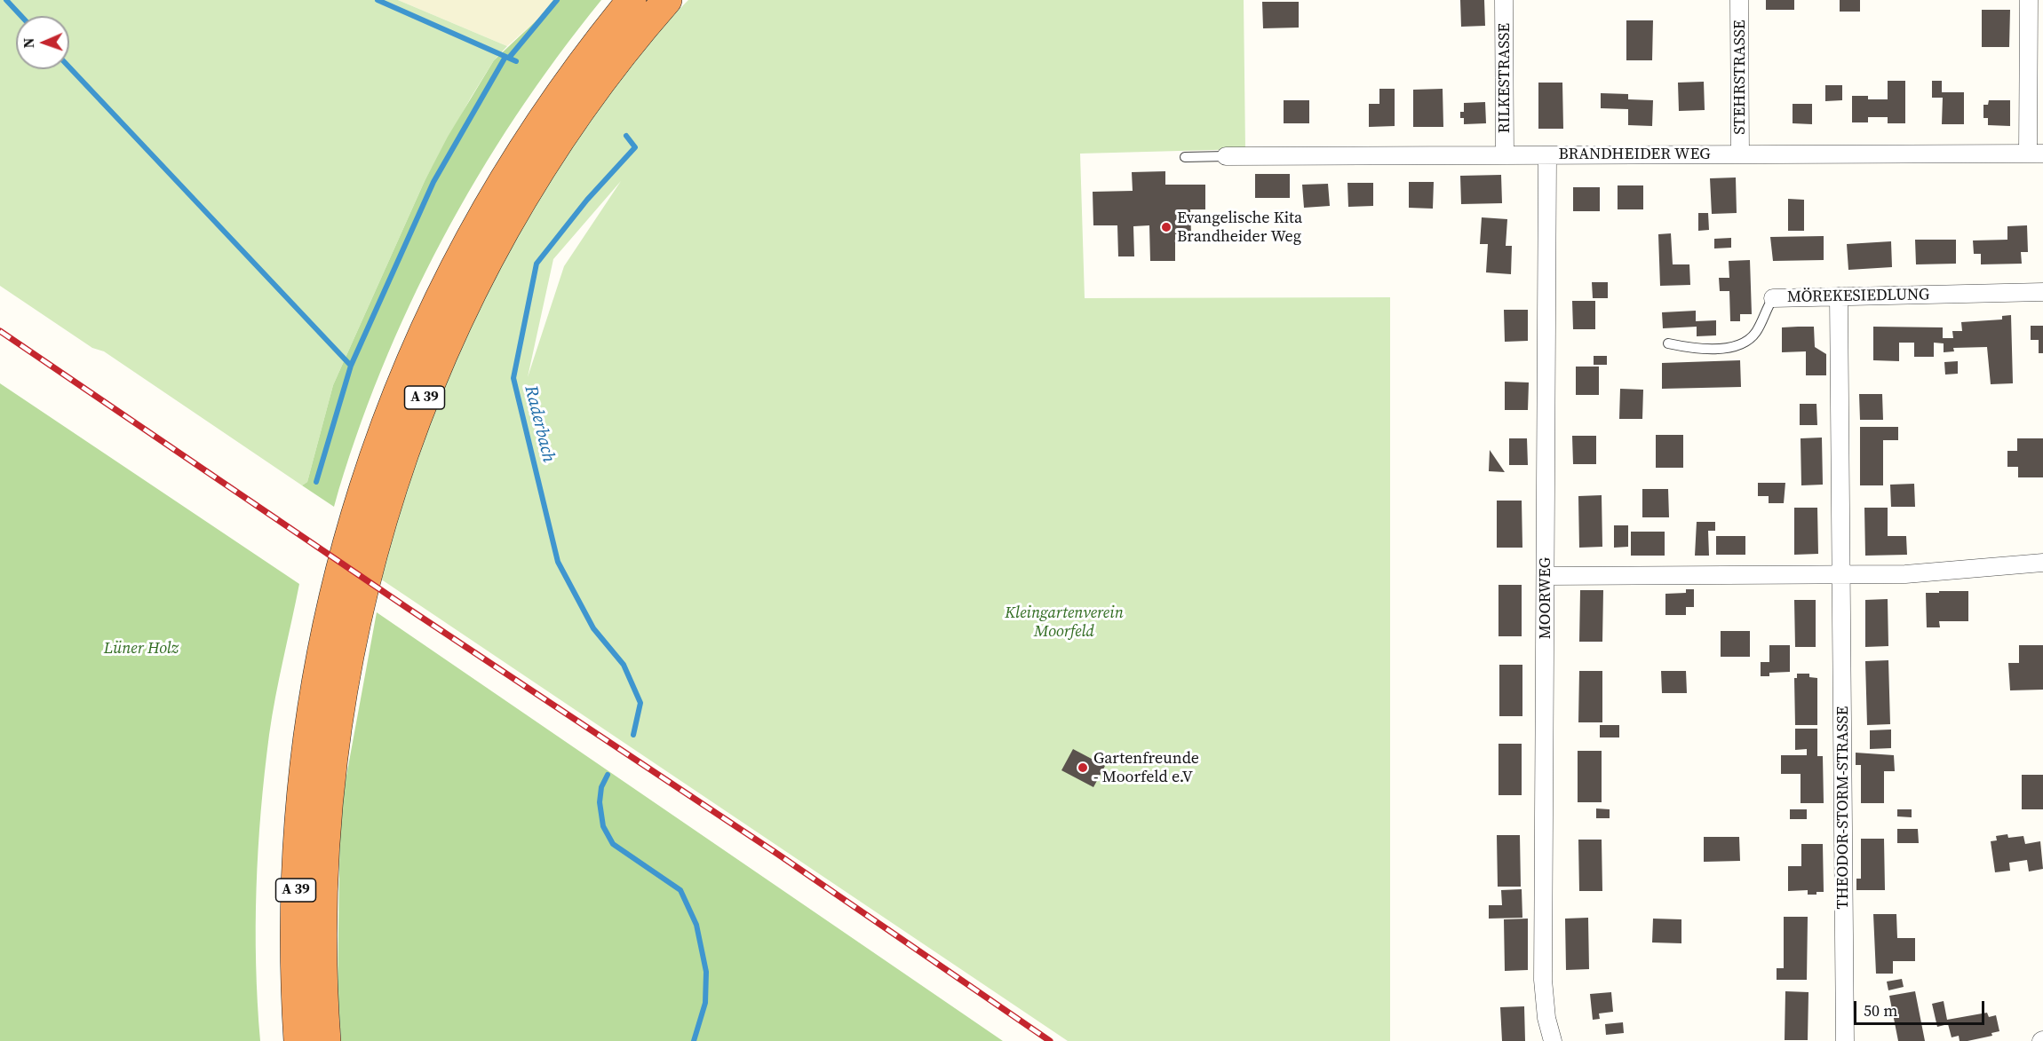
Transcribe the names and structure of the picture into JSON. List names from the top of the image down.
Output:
{
  "streets": {
    "highway": ["A 39"],
    "street": [
      "STEHRSTRASSE",
      "RILKESTRASSE",
      "BRANDHEIDER WEG",
      "MÖREKESIEDLUNG",
      "MOORWEG",
      "THEODOR-STORM-STRASSE"
    ]
  },
  "crossings": [
    ["STEHRSTRASSE", "BRANDHEIDER WEG"],
    ["RILKESTRASSE", "BRANDHEIDER WEG"],
    ["BRANDHEIDER WEG", "MOORWEG"],
    ["MÖREKESIEDLUNG", "THEODOR-STORM-STRASSE"]
  ],
  "water": ["Raderbach"],
  "parks": ["Kleingartenverein Moorfeld", "Lüner Holz"],
  "places": ["Evangelische Kita Brandheider Weg", "Gartenfreunde - Moorfeld e.V"],
  "scale_bar": "50 m",
  "north": "left"
}
